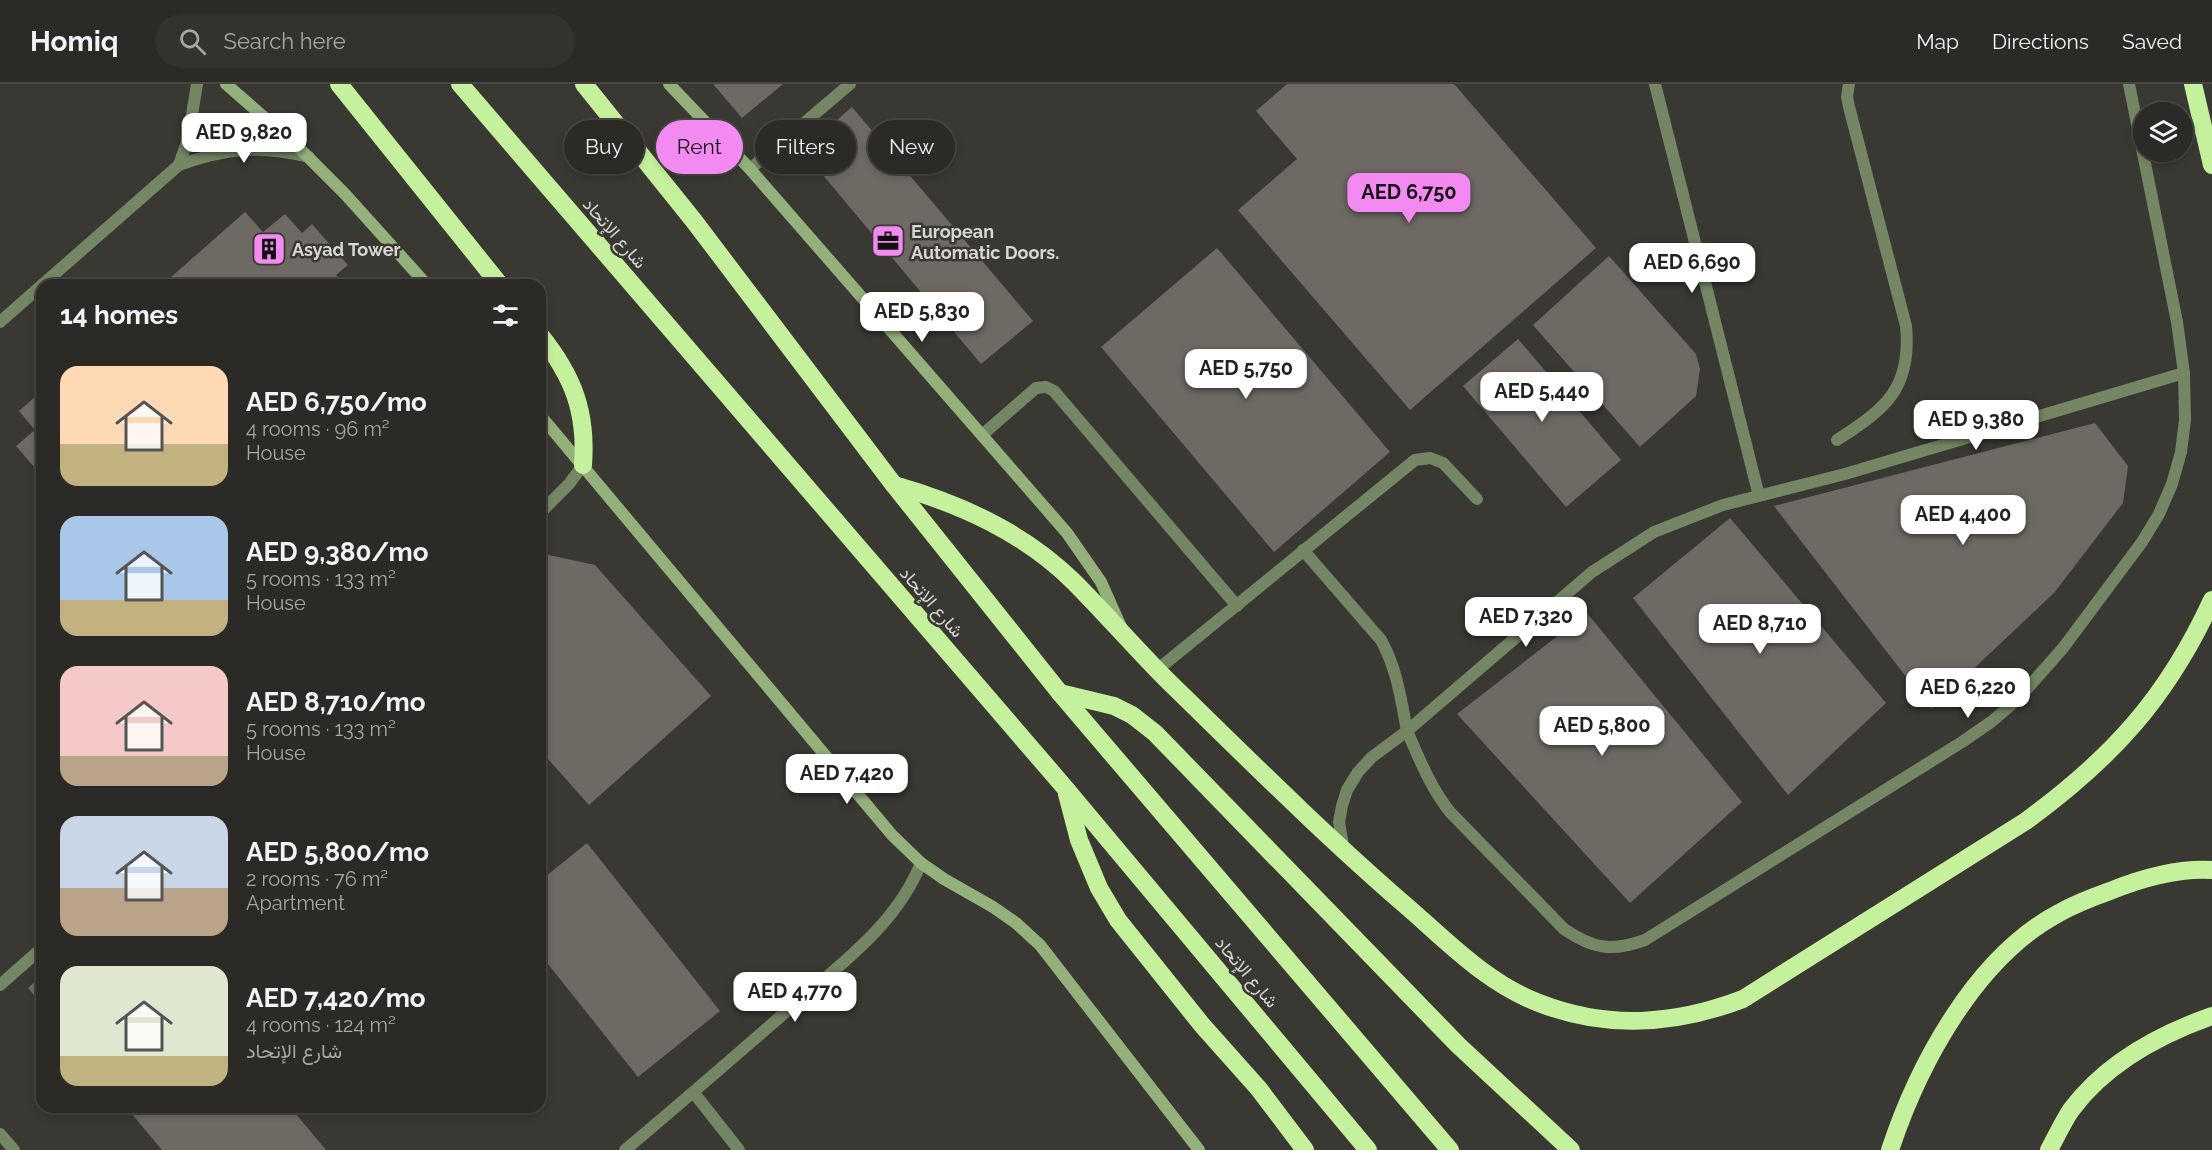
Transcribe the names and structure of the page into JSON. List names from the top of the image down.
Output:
{
  "streets": {
    "highway": ["شارع الإتحاد"]
  },
  "places": {
    "office": ["European Automatic Doors."],
    "building": ["Asyad Tower"]
  },
  "page": {
    "header": "Homiq",
    "search": "Search here",
    "nav": ["Map", "Directions", "Saved"],
    "price": [
      "AED 9,820",
      "AED 6,750",
      "AED 6,690",
      "AED 5,830",
      "AED 5,750",
      "AED 5,440",
      "AED 9,380",
      "AED 4,400",
      "AED 7,320",
      "AED 8,710",
      "AED 6,220",
      "AED 5,800",
      "AED 7,420",
      "AED 4,770"
    ],
    "chip": [
      "Buy",
      "Rent",
      "Filters",
      "New"
    ],
    "heading": "14 homes",
    "list": [
      {
        "name": "AED 6,750/mo",
        "note": "4 rooms · 96 m² · House"
      },
      {
        "name": "AED 9,380/mo",
        "note": "5 rooms · 133 m² · House"
      },
      {
        "name": "AED 8,710/mo",
        "note": "5 rooms · 133 m² · House"
      },
      {
        "name": "AED 5,800/mo",
        "note": "2 rooms · 76 m² · Apartment"
      },
      {
        "name": "AED 7,420/mo",
        "note": "4 rooms · 124 m² · شارع الإتحاد"
      }
    ]
  }
}
